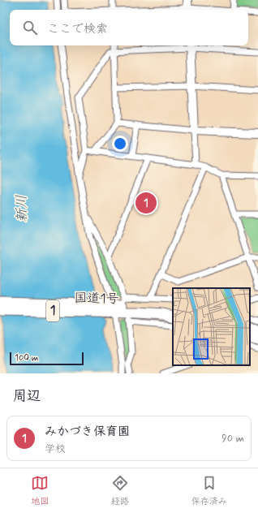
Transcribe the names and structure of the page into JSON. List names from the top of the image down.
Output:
{
  "streets": {
    "highway": ["国道1号", "1"]
  },
  "water": ["新川"],
  "scale_bar": "100 m",
  "page": {
    "search": "ここで検索",
    "pins": "1",
    "scale": "100 m",
    "heading": "周辺",
    "list": [
      {
        "mark": "1",
        "name": "みかづき保育園",
        "note": "学校",
        "value": "90 m"
      }
    ],
    "nav": ["地図", "経路", "保存済み"]
  }
}
